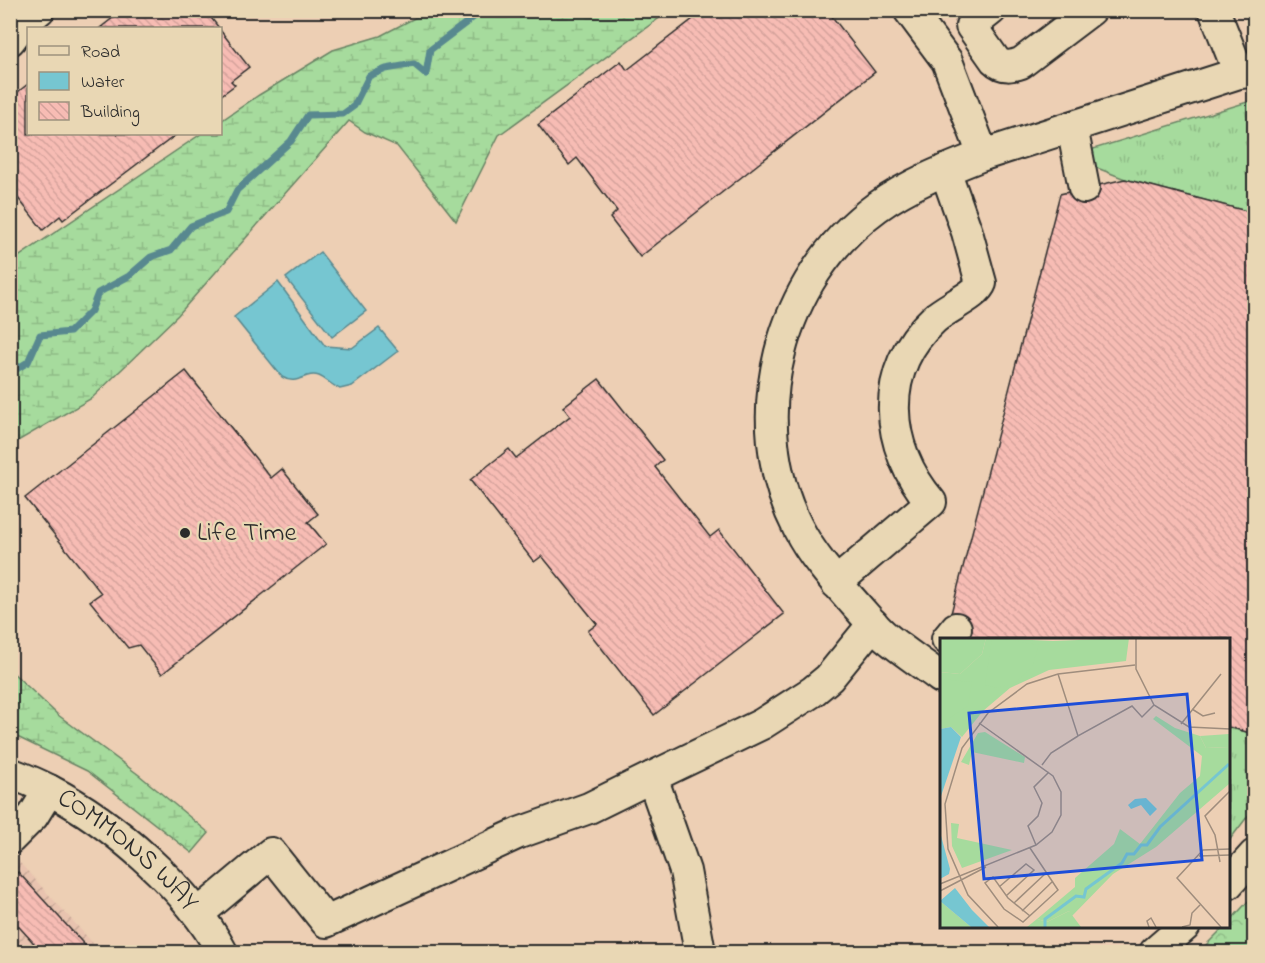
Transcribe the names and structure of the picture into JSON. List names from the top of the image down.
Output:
{
  "streets": {
    "street": ["COMMONS WAY"]
  },
  "places": ["Life Time"],
  "legend": ["Road", "Water", "Building"]
}
